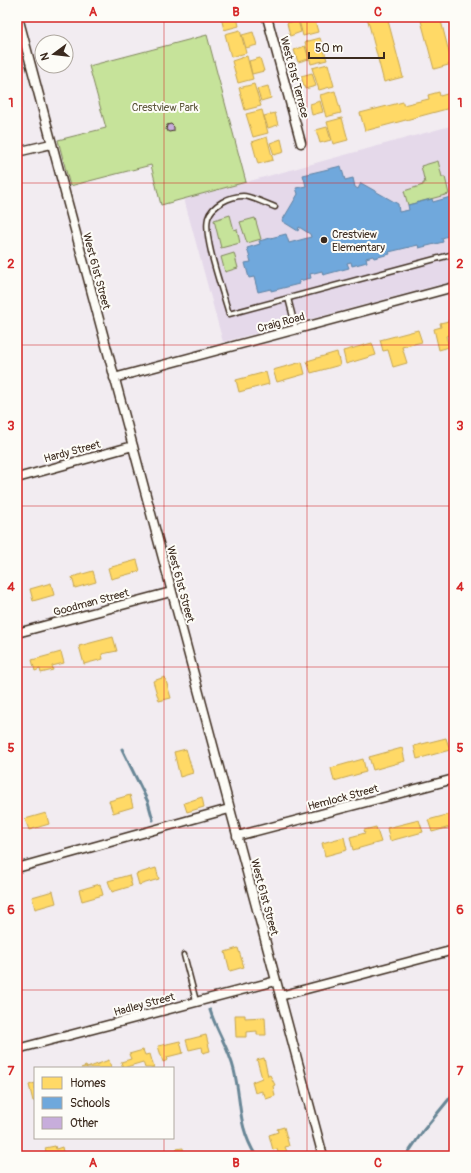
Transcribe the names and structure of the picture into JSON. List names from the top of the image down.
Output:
{
  "streets": {
    "street": [
      "West 61st Terrace",
      "West 61st Street",
      "Craig Road",
      "Hardy Street",
      "Goodman Street",
      "Hemlock Street",
      "Hadley Street"
    ]
  },
  "crossings": [
    ["West 61st Street", "Craig Road"],
    ["West 61st Street", "Hardy Street"],
    ["West 61st Street", "Goodman Street"],
    ["West 61st Street", "Hemlock Street"],
    ["West 61st Street", "Hadley Street"]
  ],
  "parks": ["Crestview Park"],
  "places": ["Crestview Elementary"],
  "legend": ["Homes", "Schools", "Other"],
  "scale_bar": "50 m",
  "north": "left",
  "grid": {
    "columns": ["A", "B", "C"],
    "rows": [
      "1",
      "2",
      "3",
      "4",
      "5",
      "6",
      "7"
    ]
  }
}
